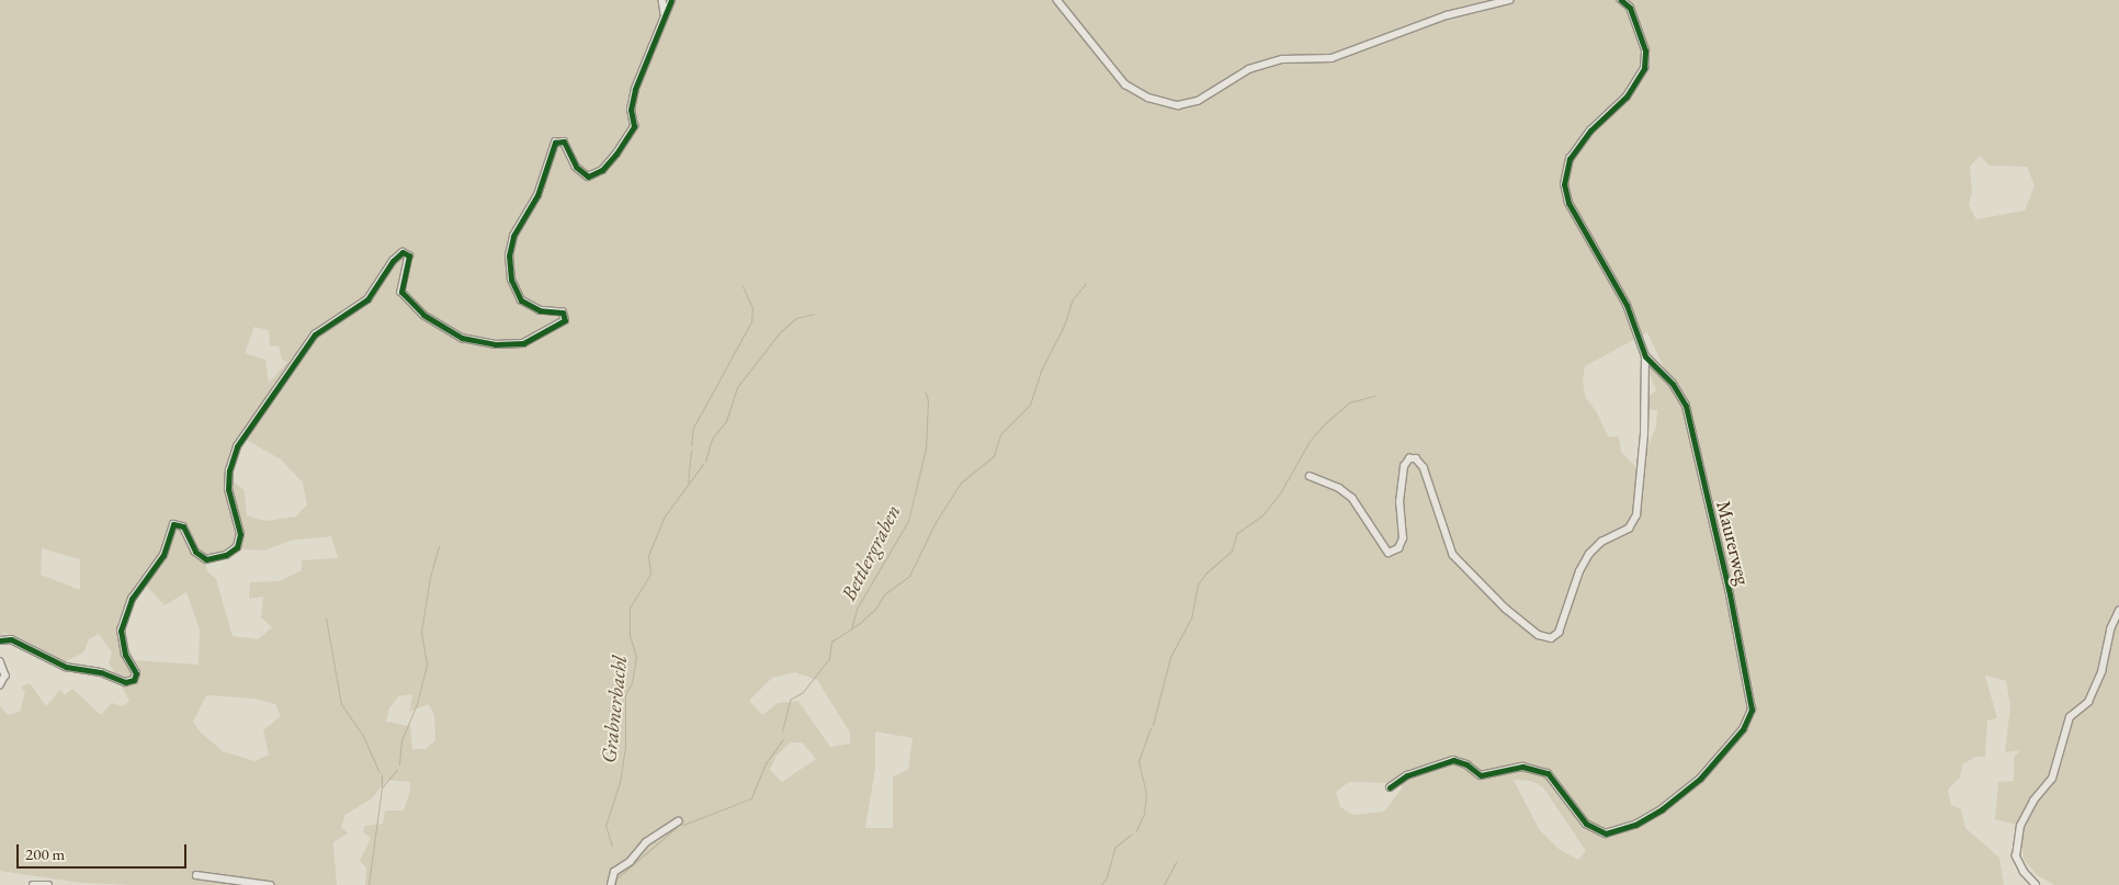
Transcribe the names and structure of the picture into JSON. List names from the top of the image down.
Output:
{
  "streets": {
    "street": ["Maurerweg"]
  },
  "water": ["Bettlergraben", "Grabnerbachl"],
  "scale_bar": "200 m"
}
